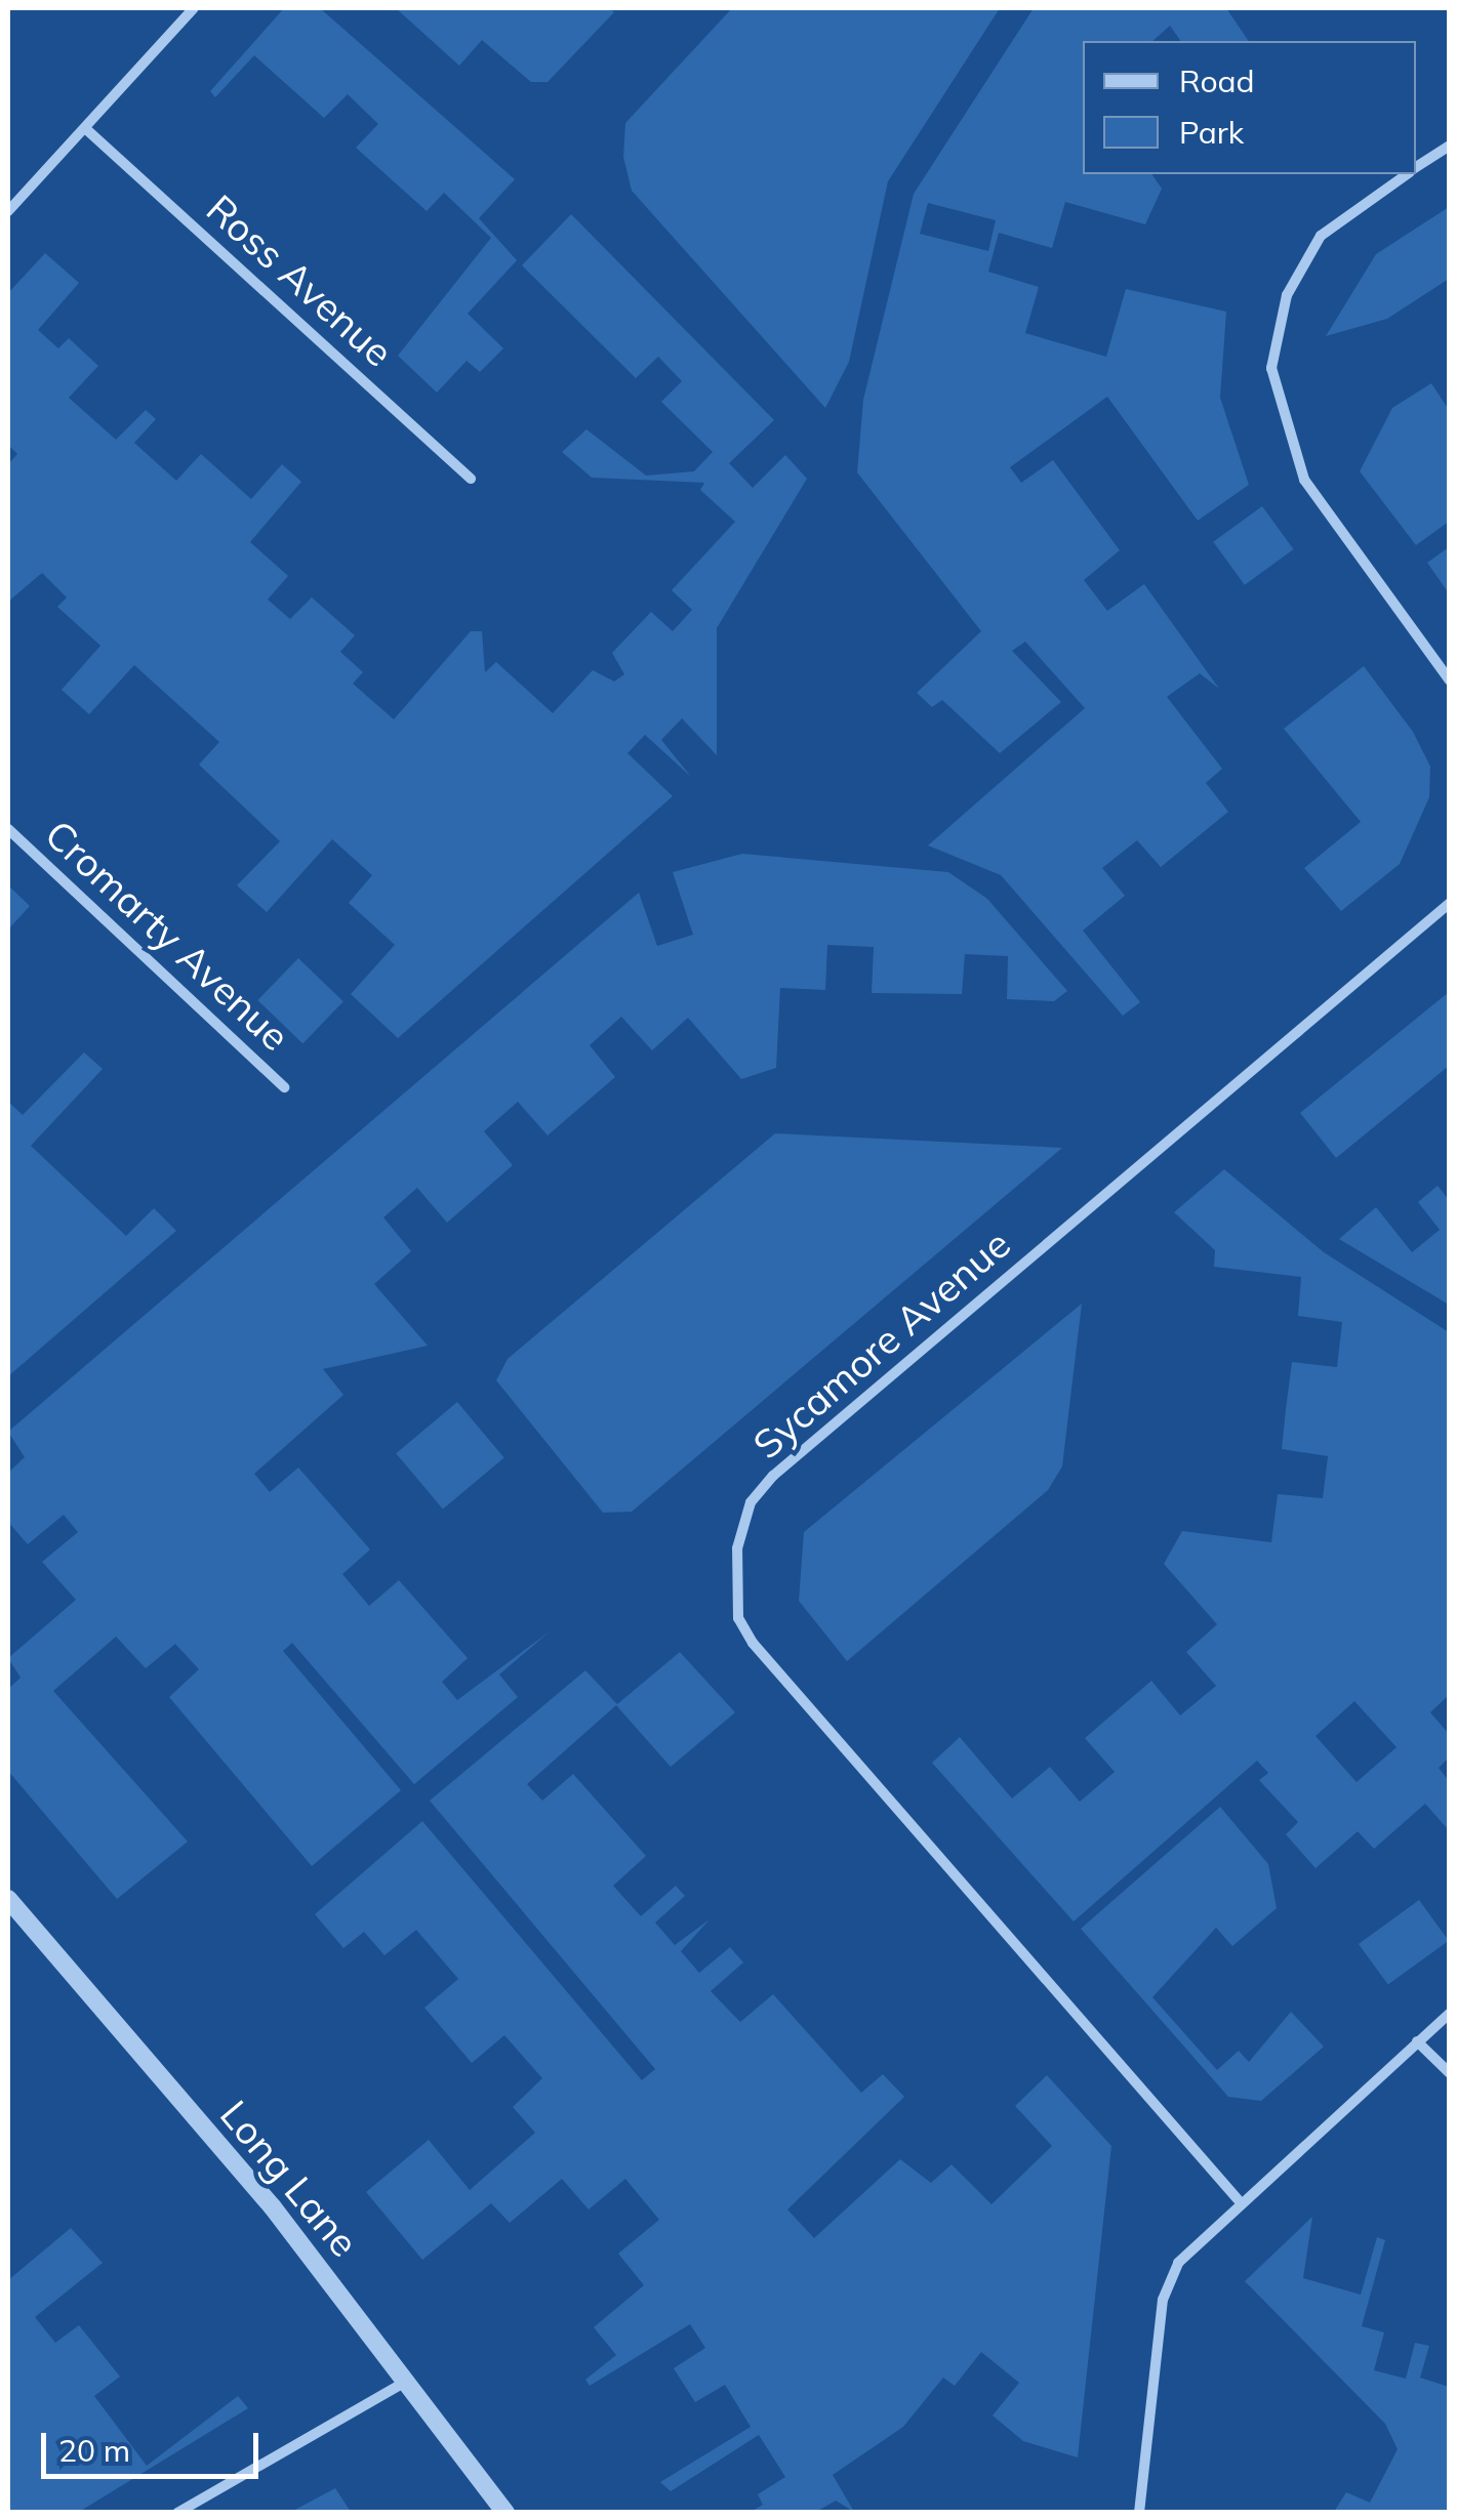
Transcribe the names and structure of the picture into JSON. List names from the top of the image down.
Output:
{
  "streets": {
    "street": [
      "Ross Avenue",
      "Cromarty Avenue",
      "Sycamore Avenue",
      "Long Lane"
    ]
  },
  "legend": ["Road", "Park"],
  "scale_bar": "20 m"
}
